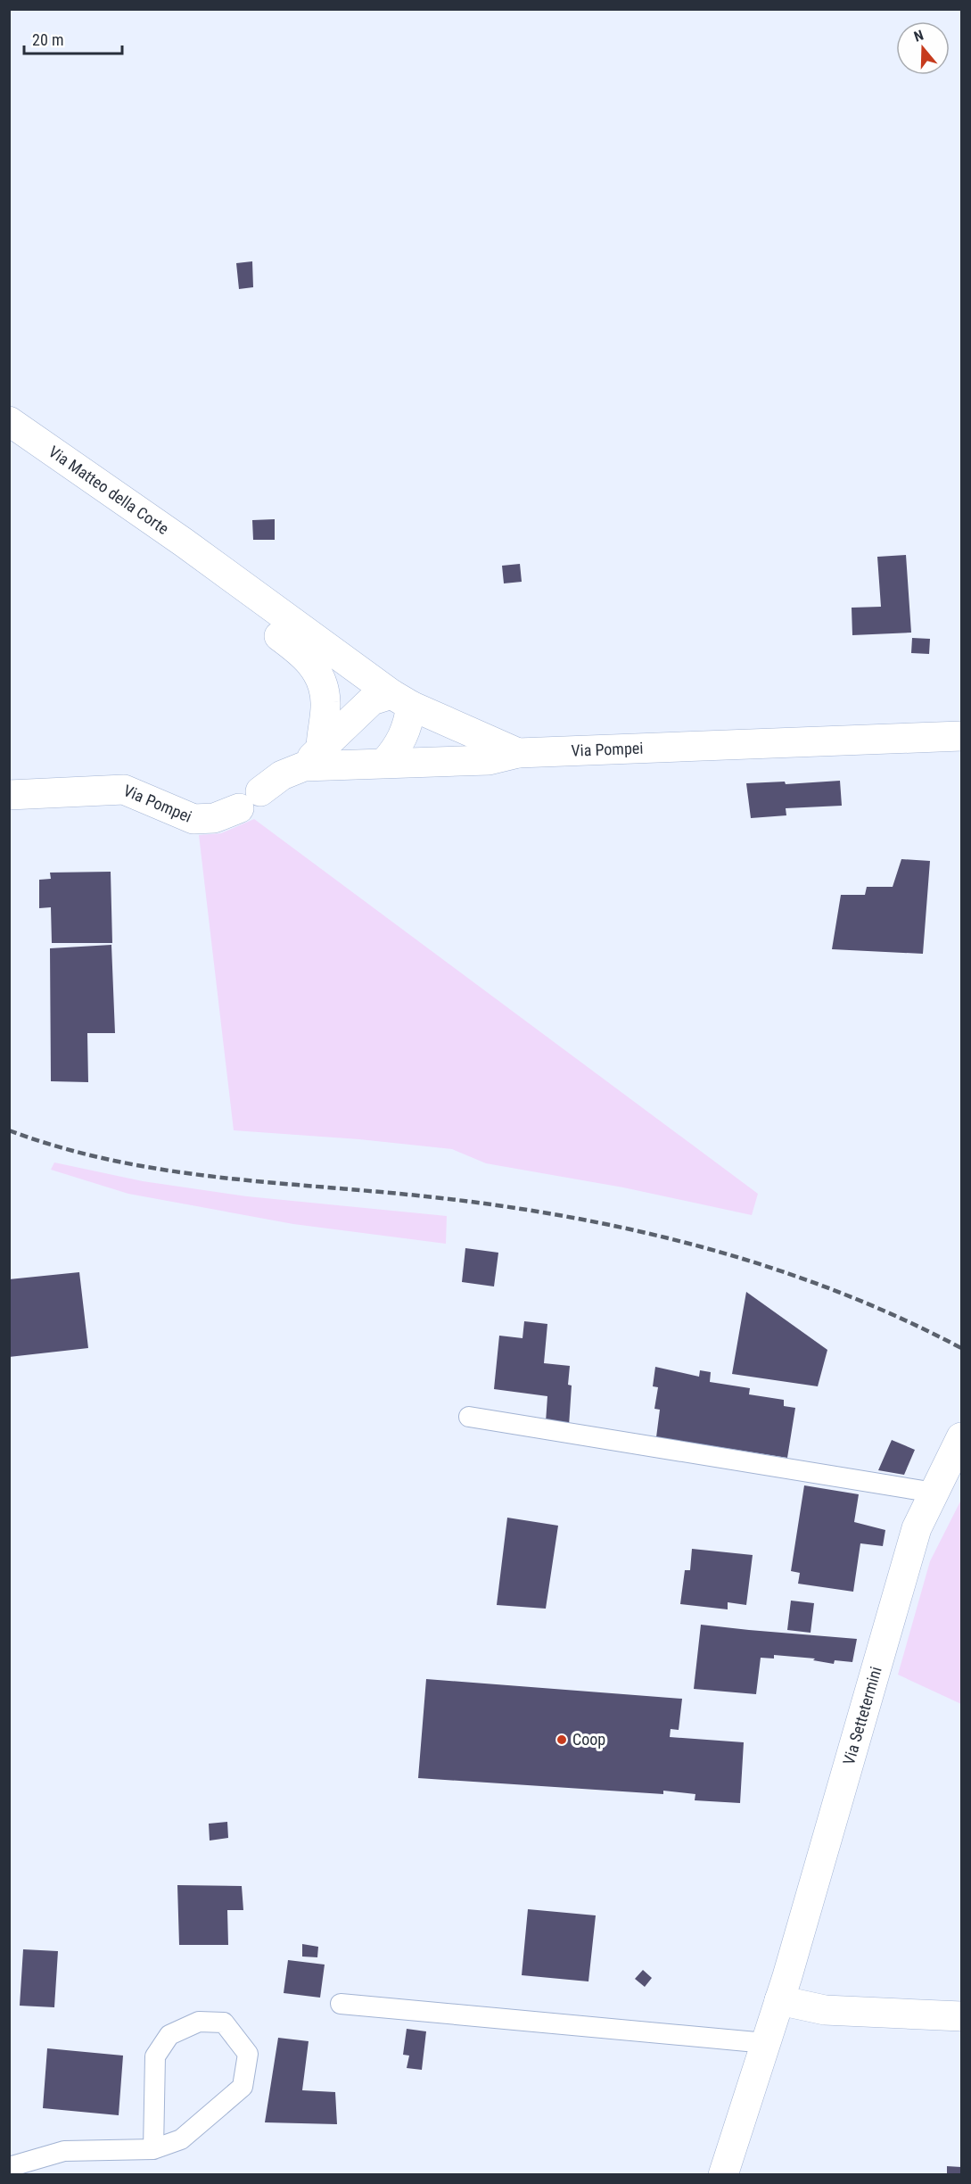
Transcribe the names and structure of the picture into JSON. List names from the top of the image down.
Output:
{
  "streets": {
    "street": ["Via Matteo della Corte", "Via Pompei", "Via Settetermini"]
  },
  "crossings": [
    ["Via Matteo della Corte", "Via Pompei"]
  ],
  "places": ["Coop"],
  "scale_bar": "20 m",
  "north": "top"
}
